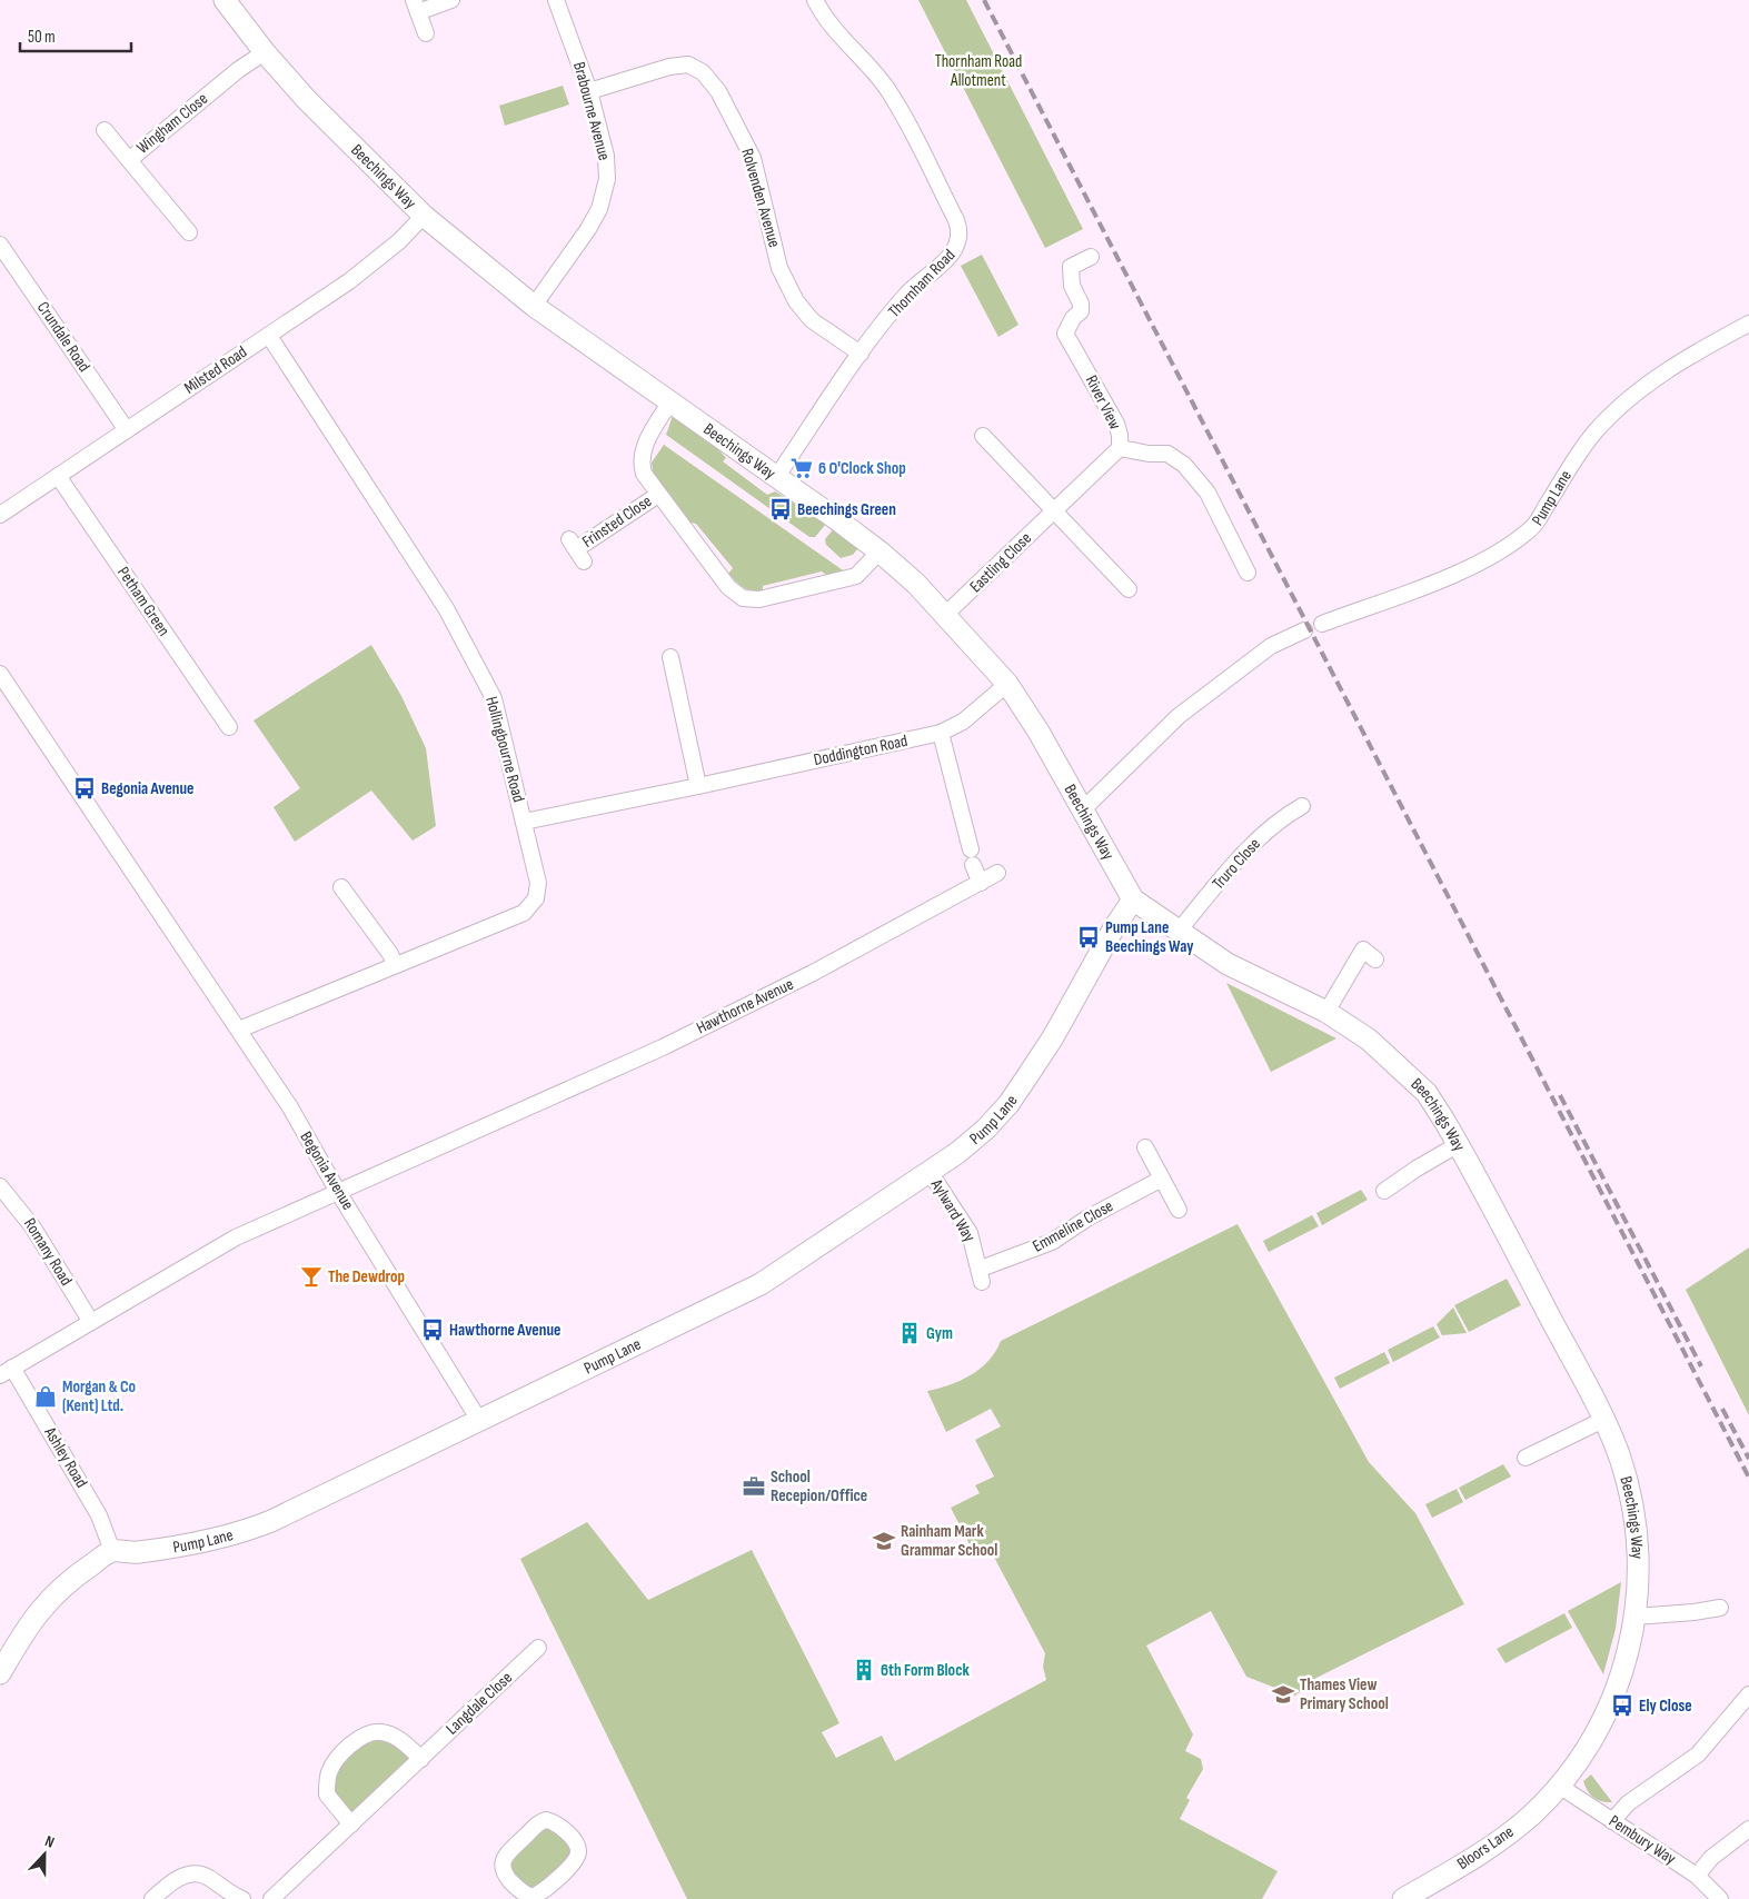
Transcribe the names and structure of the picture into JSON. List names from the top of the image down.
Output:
{
  "streets": {
    "street": [
      "Brabourne Avenue",
      "Wingham Close",
      "Beechings Way",
      "Rolvenden Avenue",
      "Thornham Road",
      "Crundale Road",
      "Milsted Road",
      "River View",
      "Pump Lane",
      "Frinsted Close",
      "Eastling Close",
      "Petham Green",
      "Hollingbourne Road",
      "Doddington Road",
      "Truro Close",
      "Hawthorne Avenue",
      "Begonia Avenue",
      "Aylward Way",
      "Emmeline Close",
      "Romany Road",
      "Ashley Road",
      "Langdale Close",
      "Pembury Way",
      "Bloors Lane"
    ]
  },
  "crossings": [
    ["Brabourne Avenue", "Beechings Way"],
    ["Brabourne Avenue", "Rolvenden Avenue"],
    ["Wingham Close", "Beechings Way"],
    ["Beechings Way", "Thornham Road"],
    ["Beechings Way", "Milsted Road"],
    ["Beechings Way", "Pump Lane"],
    ["Beechings Way", "Eastling Close"],
    ["Beechings Way", "Doddington Road"],
    ["Beechings Way", "Truro Close"],
    ["Beechings Way", "Pembury Way"],
    ["Beechings Way", "Bloors Lane"],
    ["Rolvenden Avenue", "Thornham Road"],
    ["Crundale Road", "Milsted Road"],
    ["Milsted Road", "Petham Green"],
    ["Milsted Road", "Hollingbourne Road"],
    ["River View", "Eastling Close"],
    ["Pump Lane", "Begonia Avenue"],
    ["Pump Lane", "Aylward Way"],
    ["Pump Lane", "Ashley Road"],
    ["Hollingbourne Road", "Doddington Road"],
    ["Hollingbourne Road", "Begonia Avenue"],
    ["Hawthorne Avenue", "Begonia Avenue"],
    ["Hawthorne Avenue", "Romany Road"],
    ["Hawthorne Avenue", "Ashley Road"],
    ["Aylward Way", "Emmeline Close"],
    ["Pembury Way", "Bloors Lane"]
  ],
  "parks": ["Thornham Road Allotment"],
  "places": {
    "supermarket": ["6 O'Clock Shop"],
    "bus stop": [
      "Beechings Green",
      "Begonia Avenue",
      "Pump Lane Beechings Way",
      "Hawthorne Avenue",
      "Ely Close"
    ],
    "bar": ["The Dewdrop"],
    "building": ["Gym", "6th Form Block"],
    "shop": ["Morgan & Co (Kent) Ltd."],
    "office": ["School Recepion/Office"],
    "school or university": ["Rainham Mark Grammar School", "Thames View Primary School"]
  },
  "scale_bar": "50 m",
  "north": "top"
}
